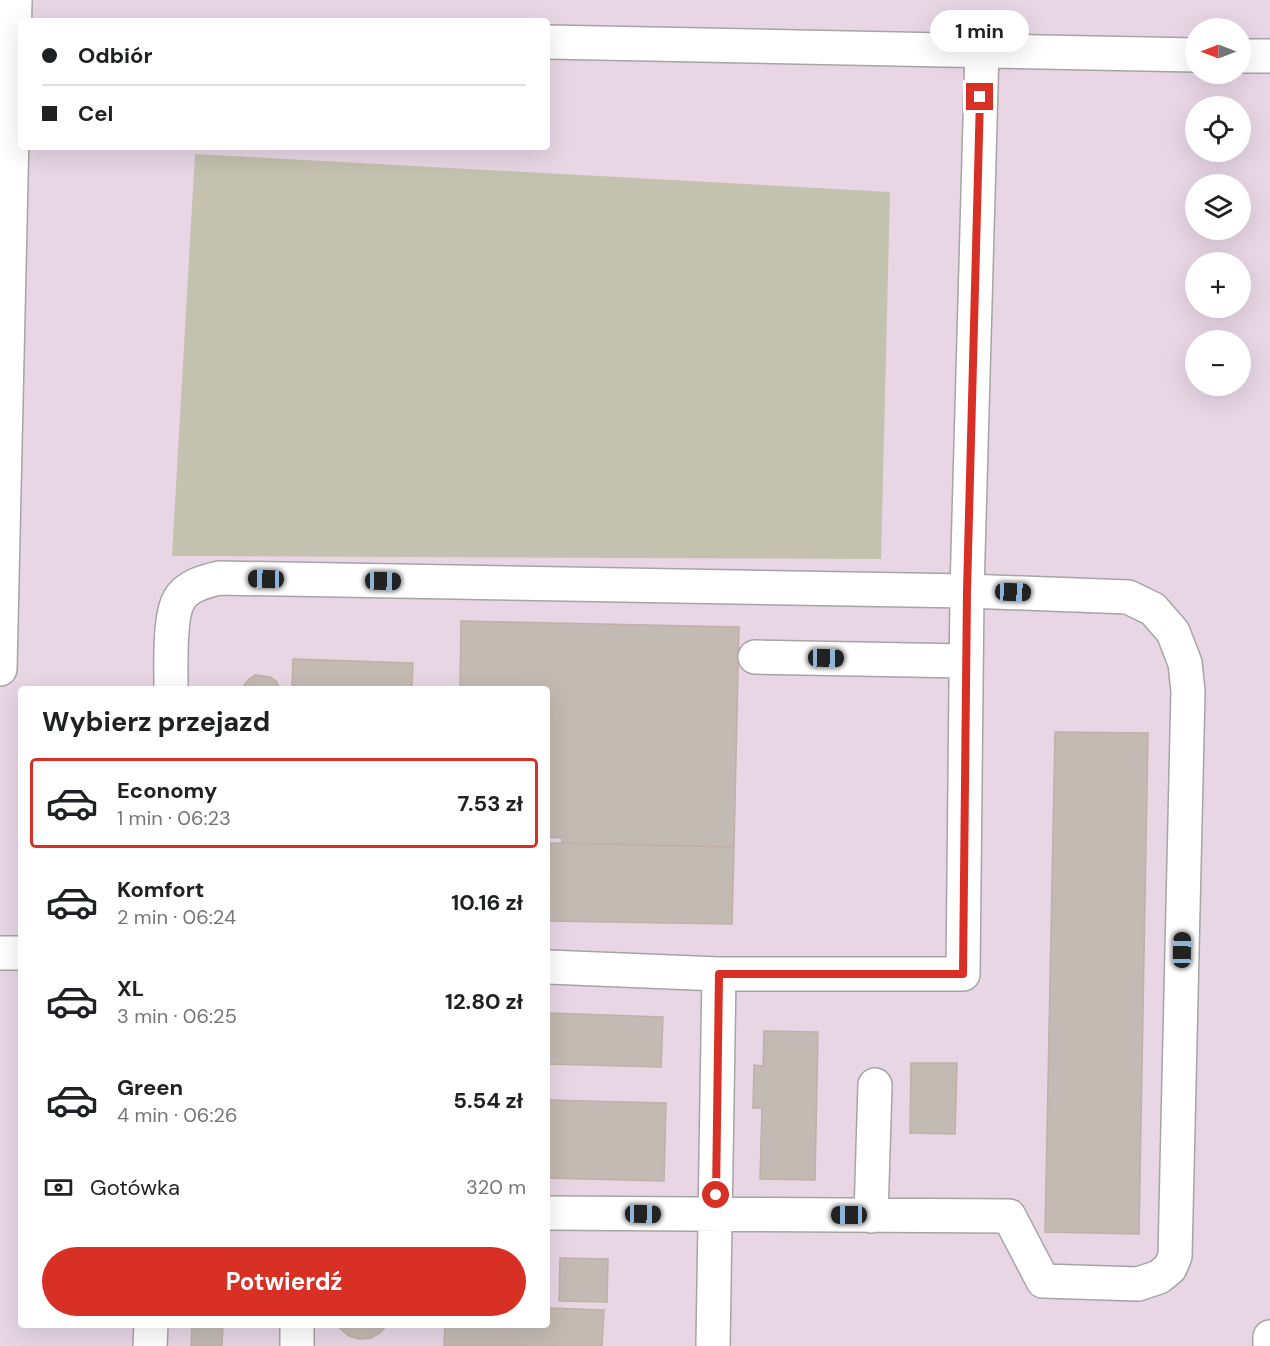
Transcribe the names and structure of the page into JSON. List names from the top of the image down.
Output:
{
  "north": "left",
  "page": {
    "bubble": "1 min",
    "map_buttons": ["+", "−"],
    "banner": ["Odbiór", "Cel"],
    "heading": "Wybierz przejazd",
    "list": [
      {
        "name": "Economy",
        "note": "1 min · 06:23",
        "value": "7.53 zł"
      },
      {
        "name": "Komfort",
        "note": "2 min · 06:24",
        "value": "10.16 zł"
      },
      {
        "name": "XL",
        "note": "3 min · 06:25",
        "value": "12.80 zł"
      },
      {
        "name": "Green",
        "note": "4 min · 06:26",
        "value": "5.54 zł"
      }
    ],
    "pay": ["Gotówka", "320 m"],
    "buttons": "Potwierdź"
  }
}
